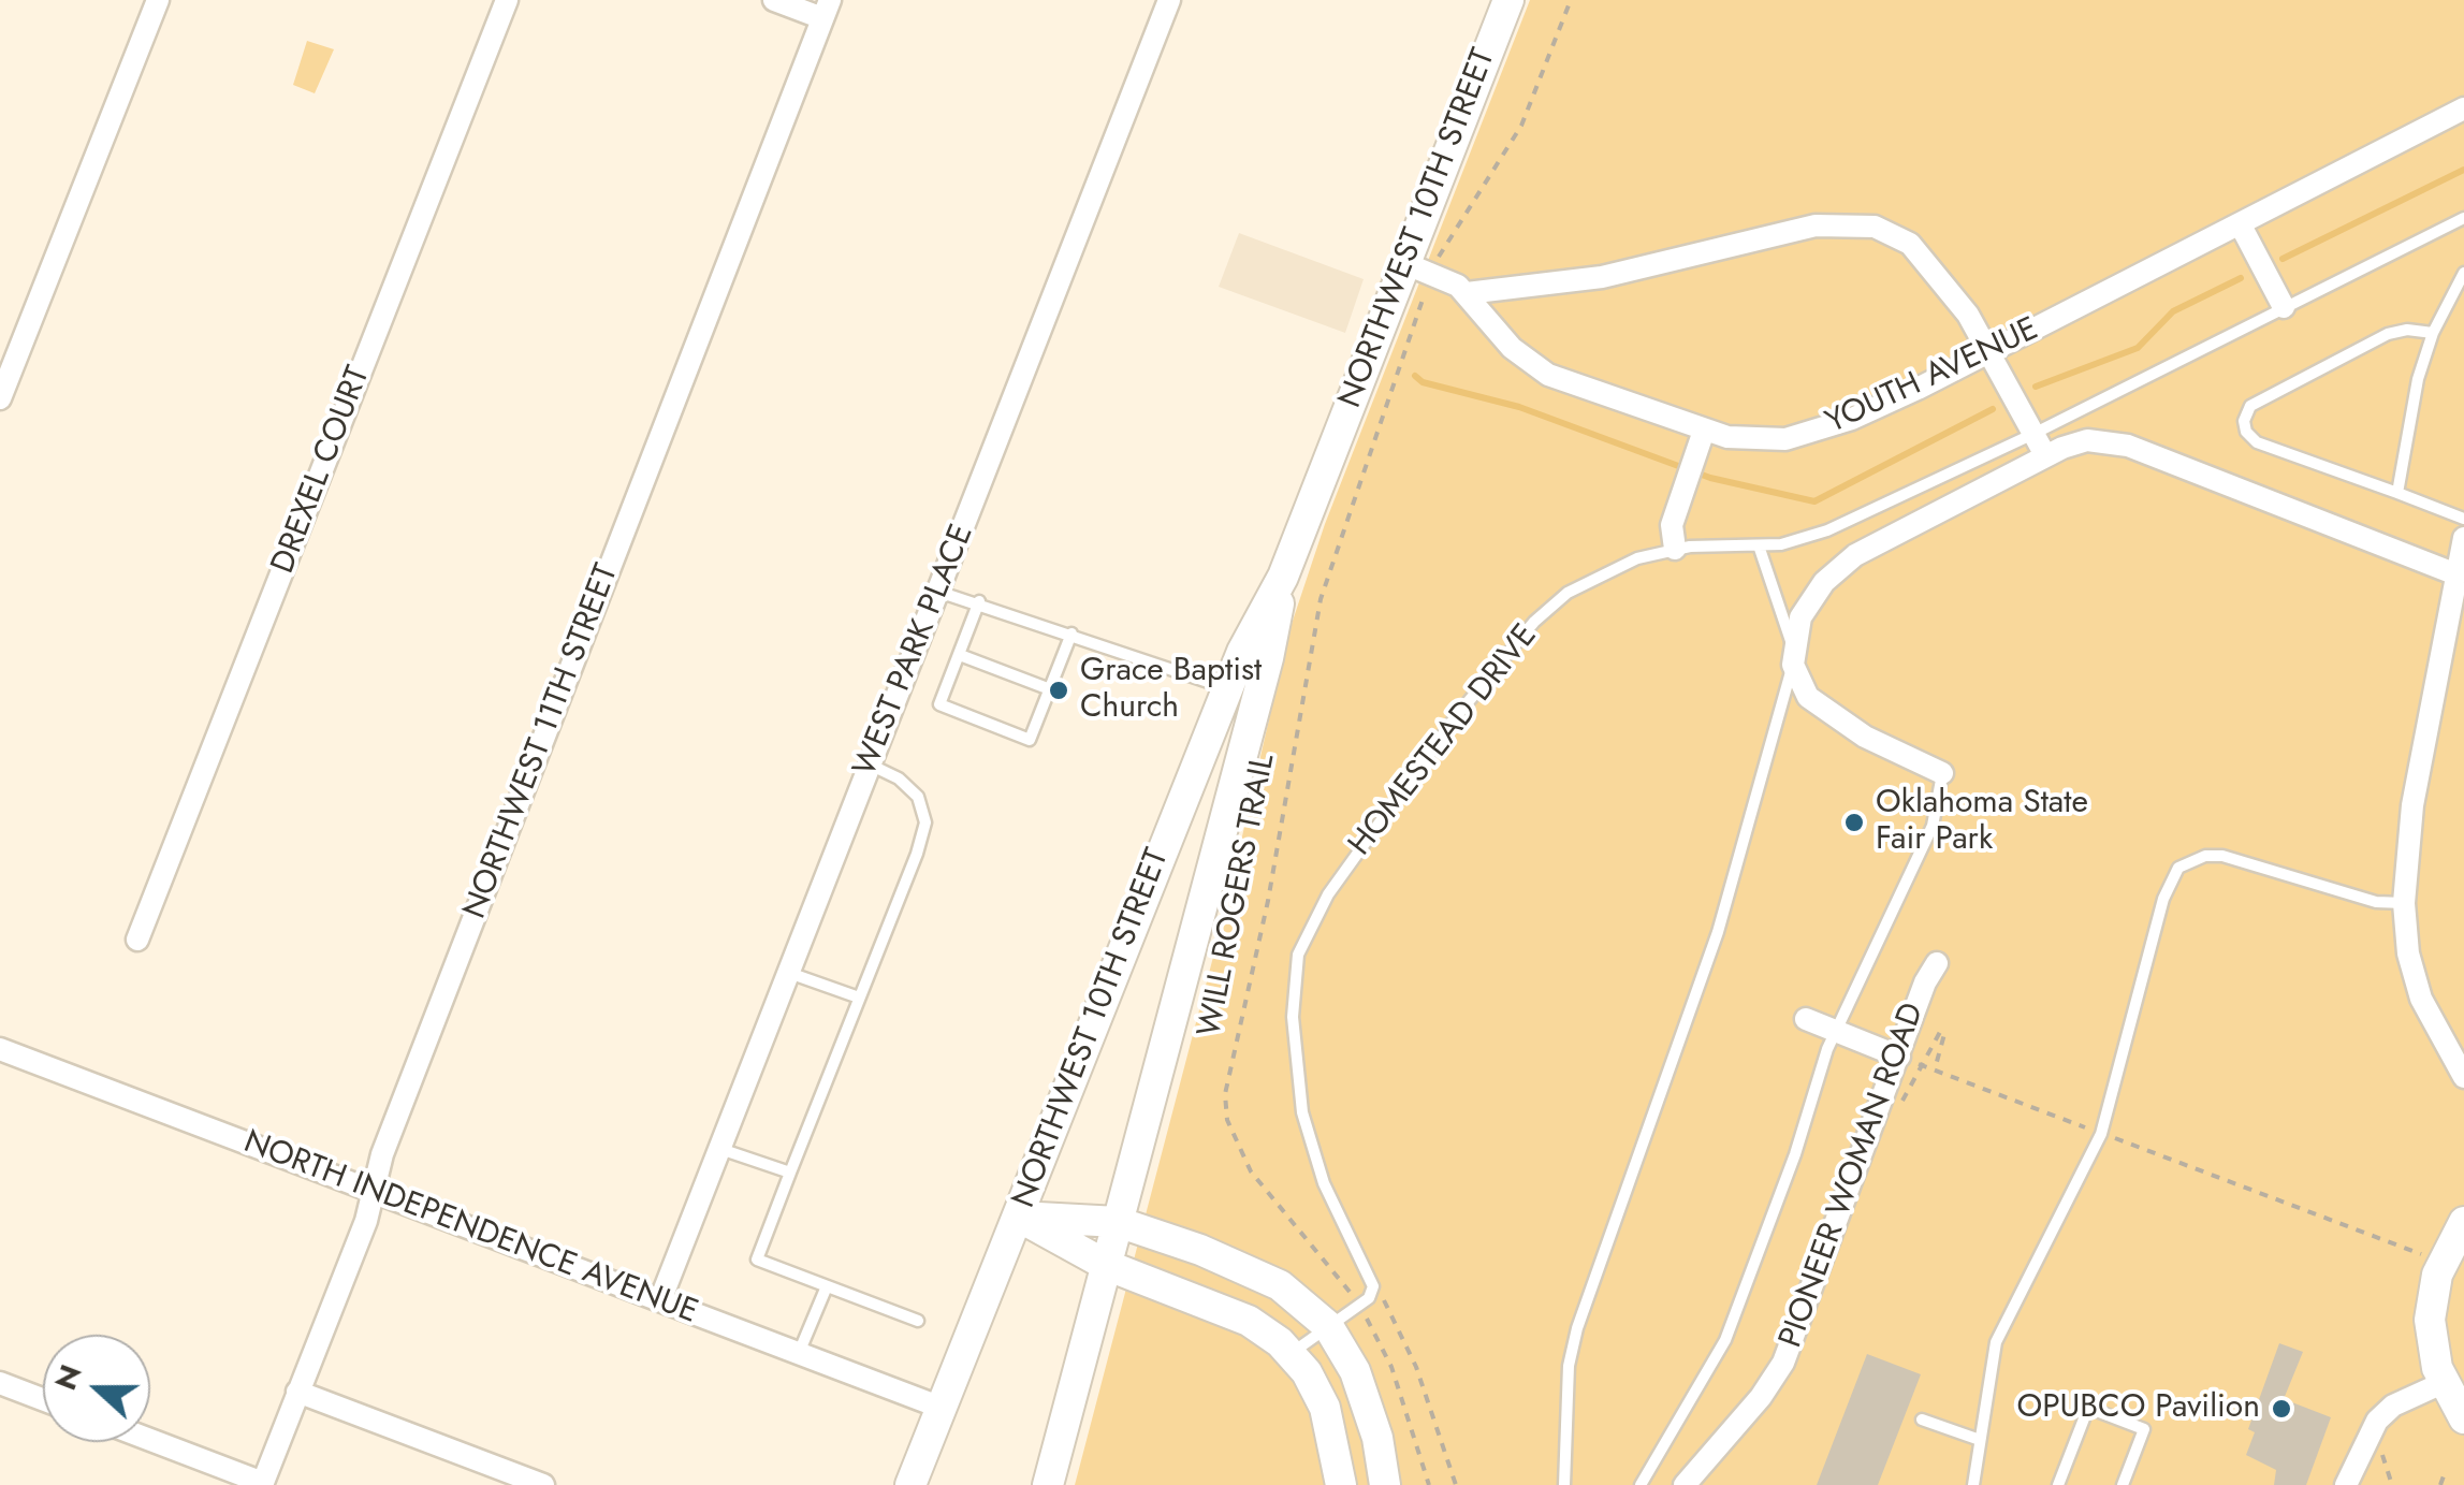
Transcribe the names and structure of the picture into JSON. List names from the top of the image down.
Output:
{
  "streets": {
    "main road": ["NORTHWEST 10TH STREET"],
    "street": [
      "YOUTH AVENUE",
      "DREXEL COURT",
      "WEST PARK PLACE",
      "NORTHWEST 11TH STREET",
      "PIONEER WOMAN ROAD",
      "NORTH INDEPENDENCE AVENUE"
    ],
    "lane": ["HOMESTEAD DRIVE"],
    "path": ["WILL ROGERS TRAIL"]
  },
  "crossings": [
    ["NORTHWEST 10TH STREET", "YOUTH AVENUE"],
    ["NORTHWEST 10TH STREET", "NORTH INDEPENDENCE AVENUE"],
    ["WEST PARK PLACE", "NORTH INDEPENDENCE AVENUE"],
    ["NORTHWEST 11TH STREET", "NORTH INDEPENDENCE AVENUE"]
  ],
  "places": ["Grace Baptist Church", "Oklahoma State Fair Park", "OPUBCO Pavilion"],
  "north": "left"
}
